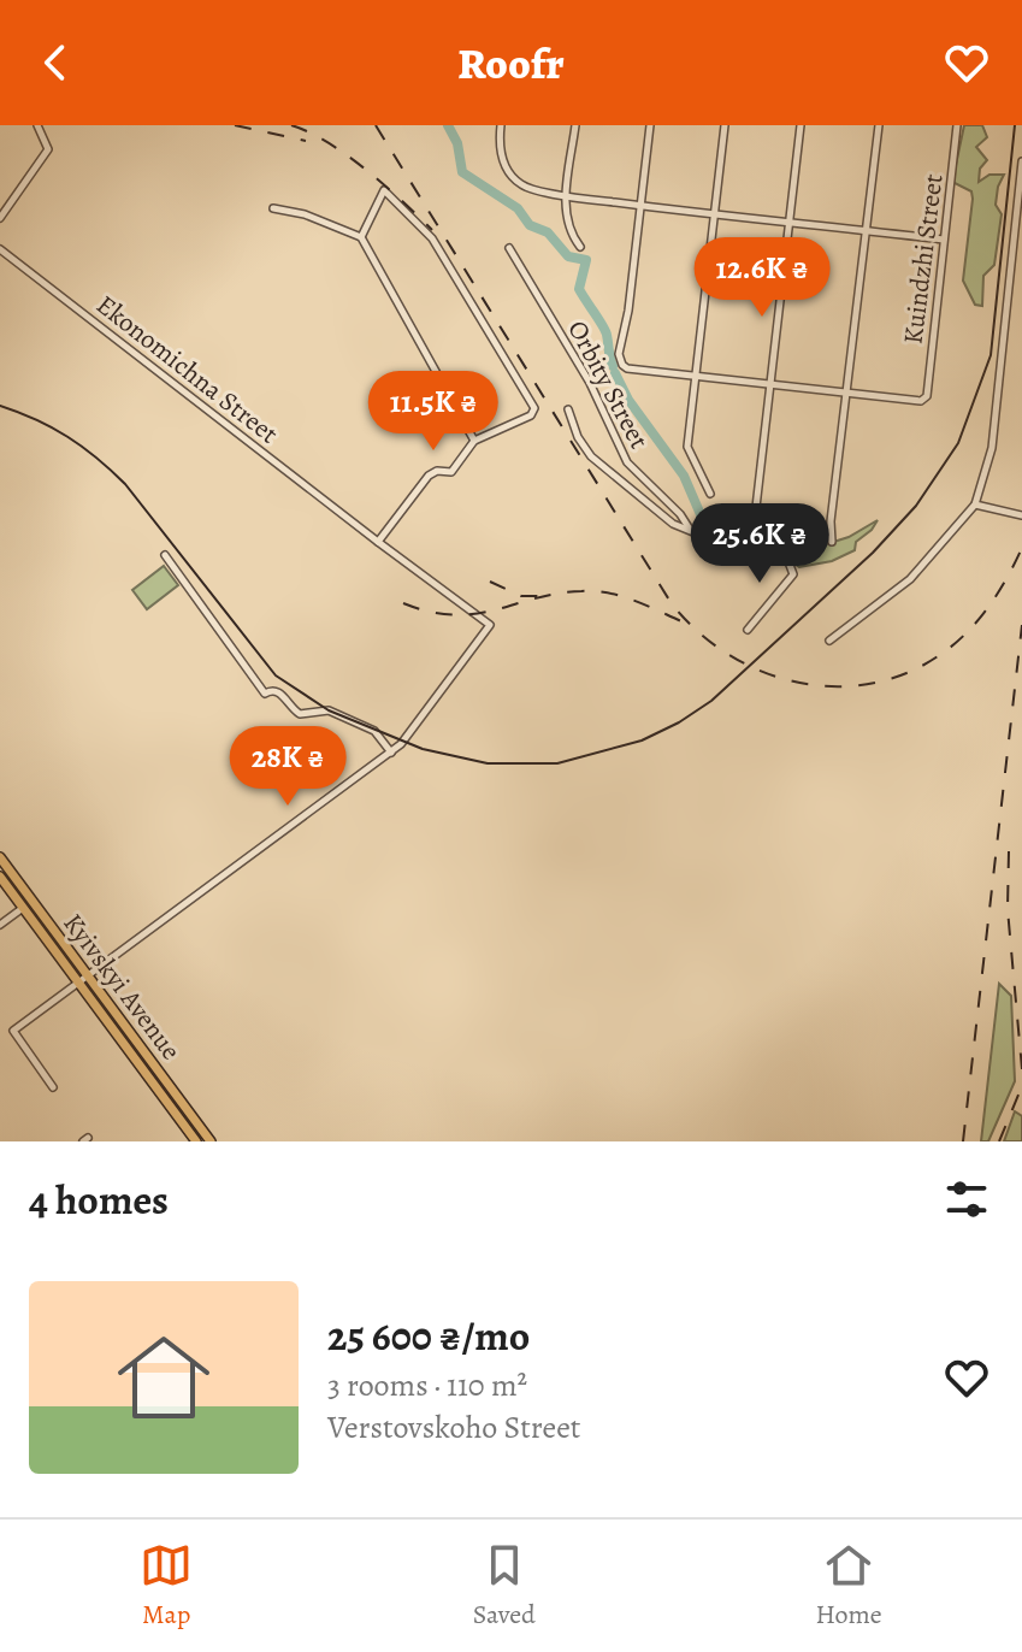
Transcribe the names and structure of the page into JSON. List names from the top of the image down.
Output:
{
  "streets": {
    "main road": ["Kyivskyi Avenue"],
    "street": ["Kuindzhi Street", "Ekonomichna Street", "Orbity Street"]
  },
  "page": {
    "header": "Roofr",
    "price": [
      "12.6K ₴",
      "11.5K ₴",
      "25.6K ₴",
      "28K ₴"
    ],
    "heading": "4 homes",
    "list": [
      {
        "name": "25 600 ₴/mo",
        "note": "3 rooms · 110 m² · Verstovskoho Street"
      }
    ],
    "tabs": ["Map", "Saved", "Home"]
  }
}
